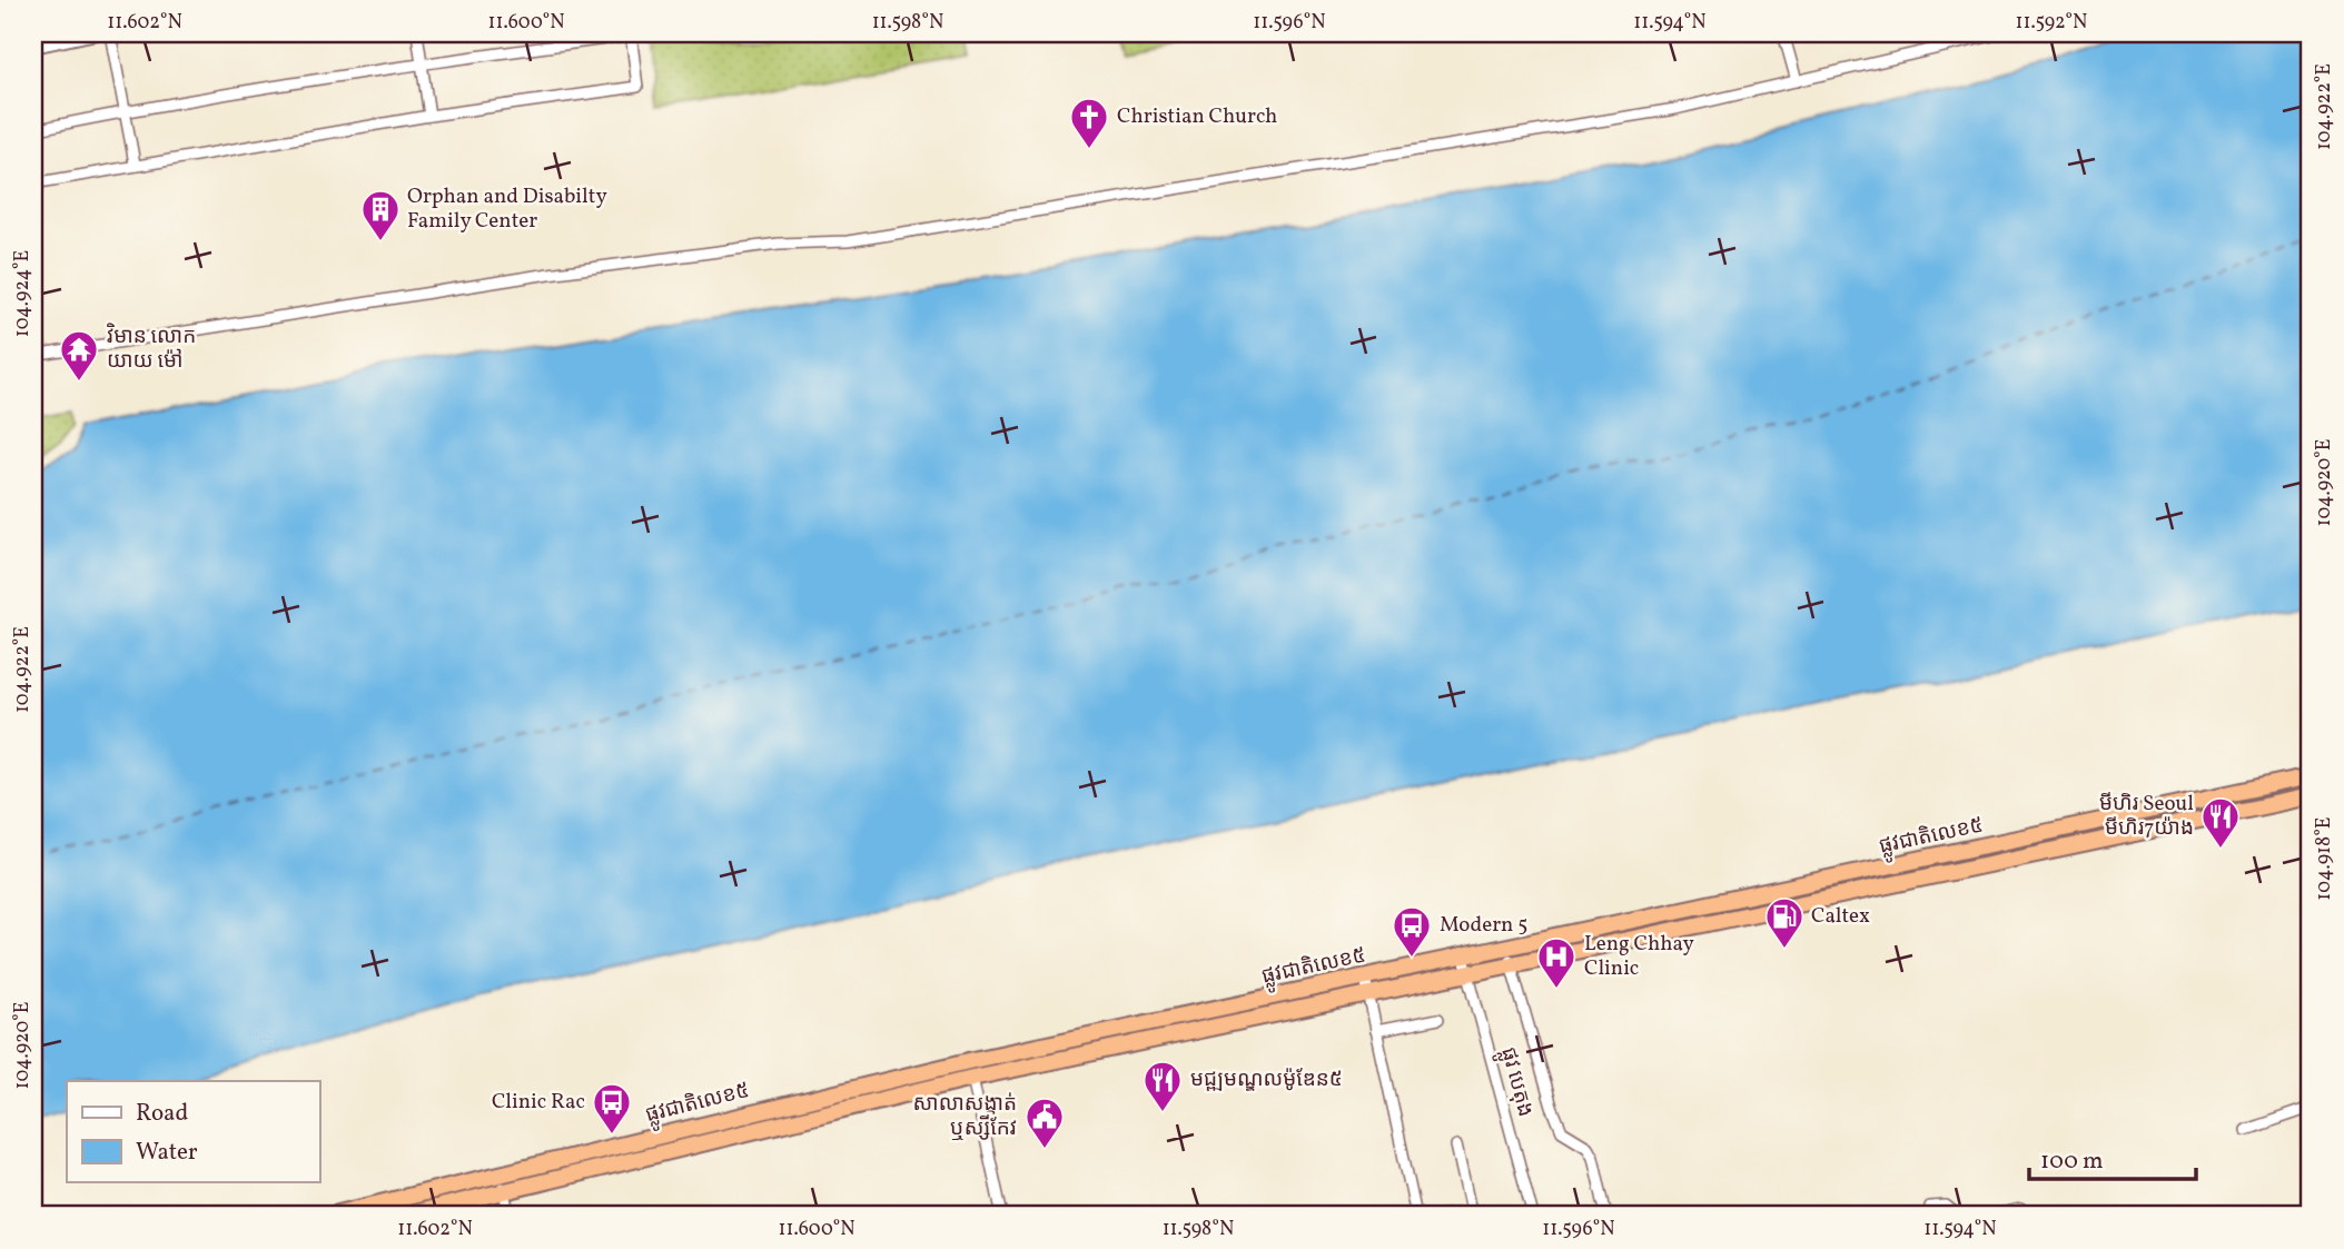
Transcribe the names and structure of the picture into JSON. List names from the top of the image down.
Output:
{
  "streets": {
    "highway": ["ផ្លូវជាតិលេខ៥"],
    "street": ["ផ្លូវ បេតុង"]
  },
  "crossings": [
    ["ផ្លូវជាតិលេខ៥", "ផ្លូវ បេតុង"]
  ],
  "places": {
    "church": ["Christian Church"],
    "building": ["Orphan and Disabilty Family Center"],
    "temple": ["វិមាន លោក យាយ ម៉ៅ"],
    "restaurant": ["មីហិរ Seoul មីហិរ7យ៉ាង", "មជ្ឍមណ្ឌលម៉ូឌែន៥"],
    "fuel station": ["Caltex"],
    "bus stop": ["Modern 5", "Clinic Rac"],
    "hospital": ["Leng Chhay Clinic"],
    "public building": ["សាលាសង្កាត់ ឬស្សីកែវ"]
  },
  "legend": ["Road", "Water"],
  "scale_bar": "100 m",
  "coordinates": [
    "11.602°N",
    "11.600°N",
    "11.598°N",
    "11.596°N",
    "11.594°N",
    "11.592°N",
    "104.922°E",
    "104.924°E",
    "104.920°E",
    "104.918°E"
  ]
}
